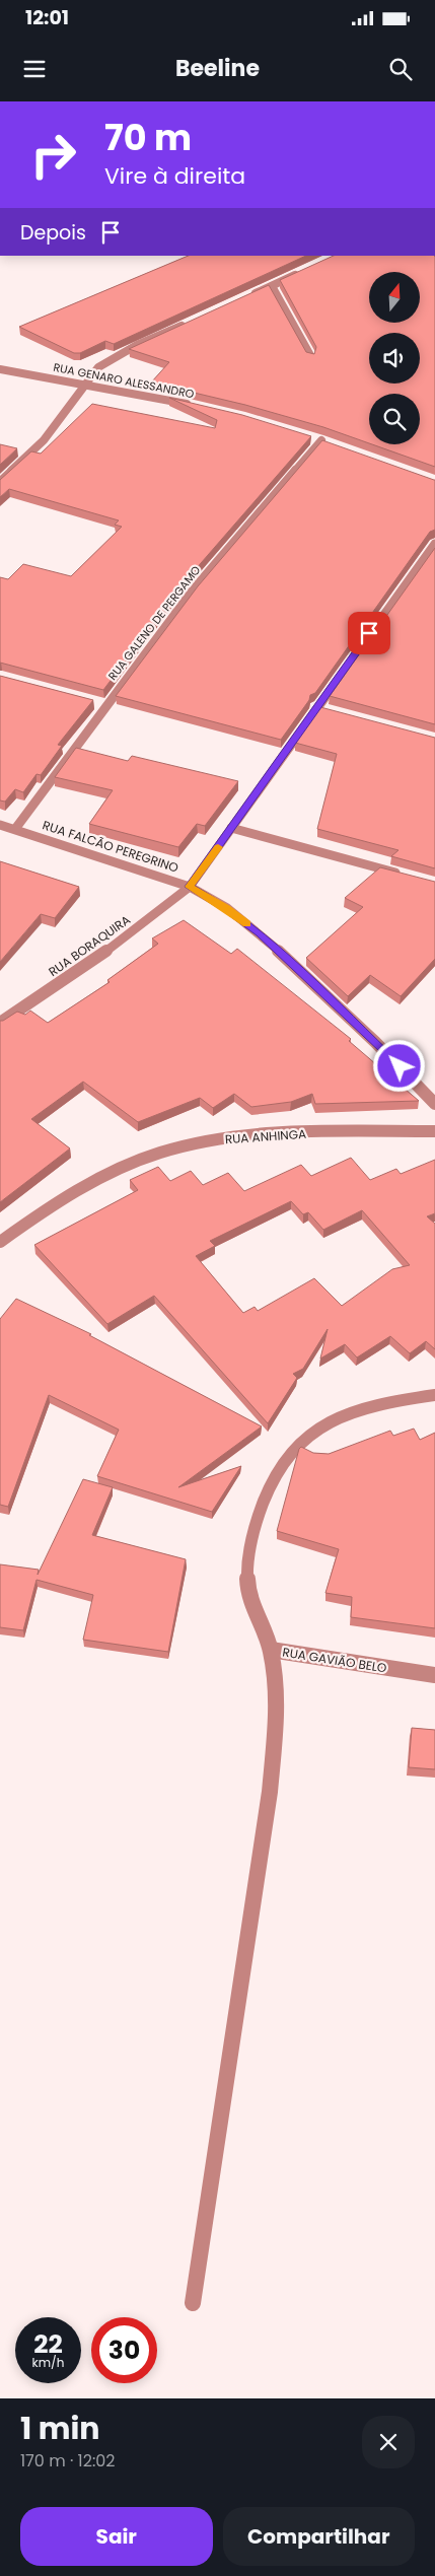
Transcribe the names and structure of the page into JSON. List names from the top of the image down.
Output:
{
  "streets": {
    "street": [
      "RUA GENARO ALESSANDRO",
      "RUA GALENO DE PERGAMO",
      "RUA FALCÃO PEREGRINO",
      "RUA BORAQUIRA",
      "RUA ANHINGA",
      "RUA GAVIÃO BELO"
    ]
  },
  "crossings": [
    ["RUA GALENO DE PERGAMO", "RUA FALCÃO PEREGRINO"],
    ["RUA FALCÃO PEREGRINO", "RUA BORAQUIRA"]
  ],
  "north": "top",
  "page": {
    "status": "12:01",
    "header": "Beeline",
    "turn": ["70 m", "Vire à direita"],
    "then": "Depois",
    "speed": "22 km/h",
    "limit": "30",
    "heading": ["1 min", "170 m · 12:02"],
    "buttons": ["Sair", "Compartilhar"]
  }
}
